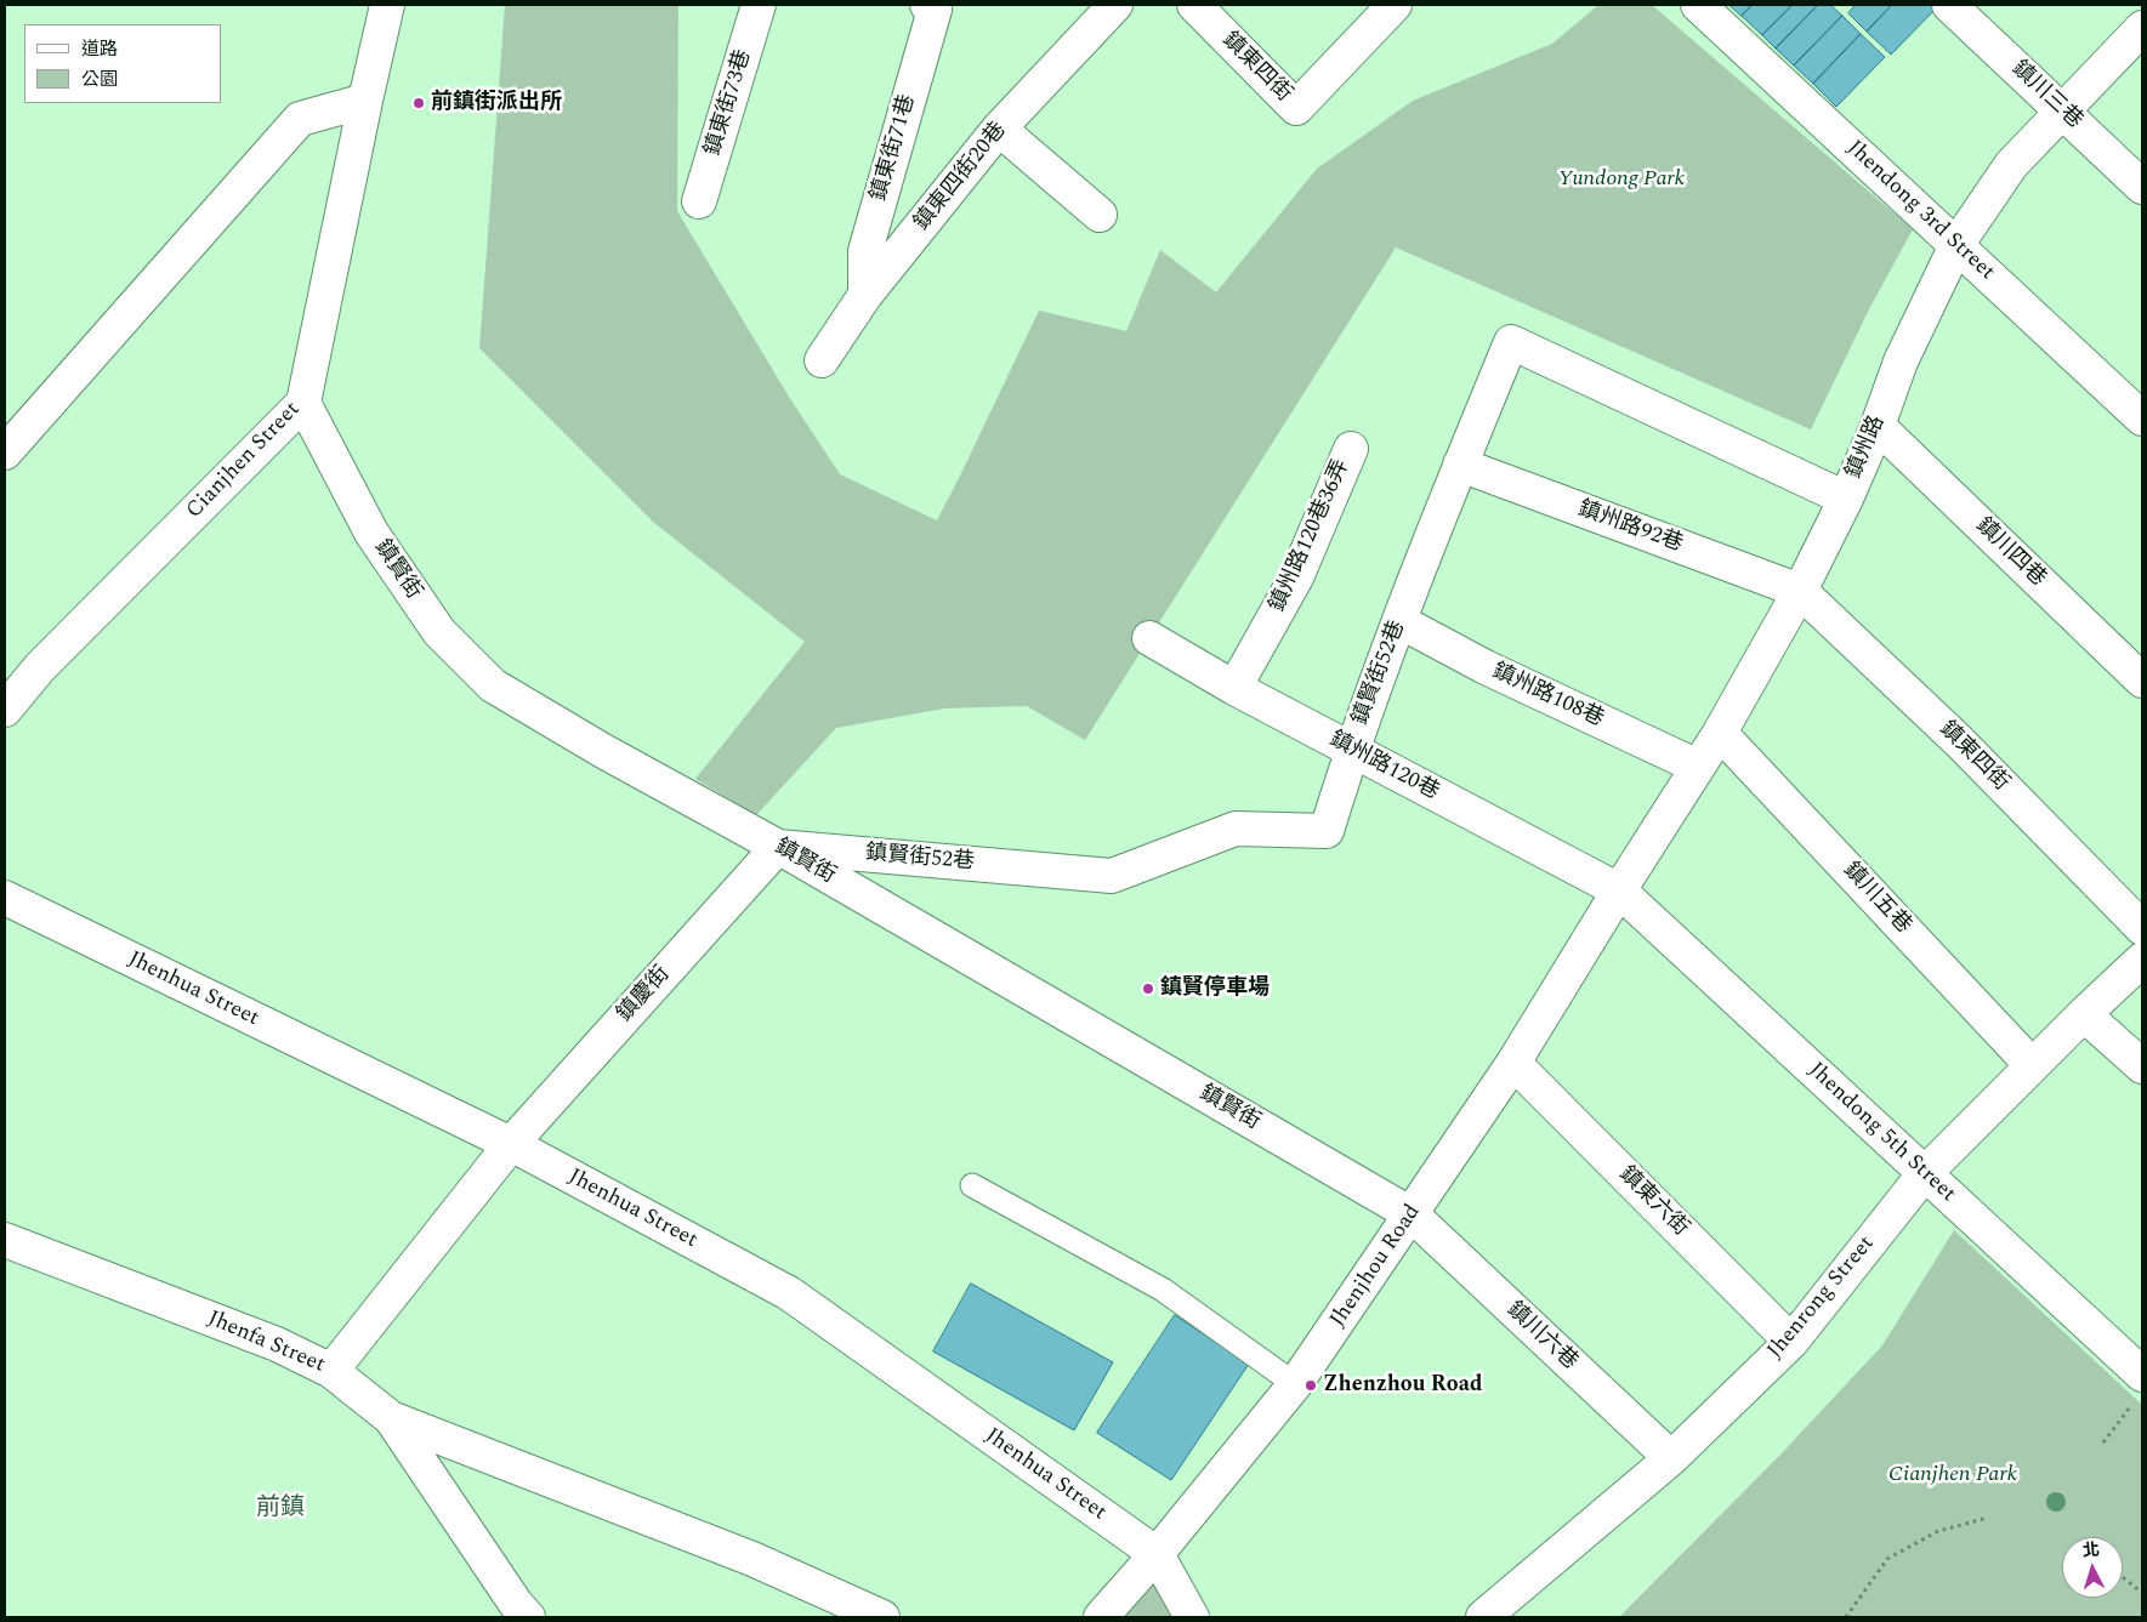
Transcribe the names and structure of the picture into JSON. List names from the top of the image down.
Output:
{
  "streets": {
    "street": [
      "鎮東四街",
      "鎮川三巷",
      "鎮東街73巷",
      "鎮東街71巷",
      "鎮東四街20巷",
      "Jhendong 3rd Street",
      "鎮州路",
      "Cianjhen Street",
      "鎮州路92巷",
      "鎮州路120巷36弄",
      "鎮川四巷",
      "鎮賢街",
      "鎮賢街52巷",
      "鎮州路108巷",
      "鎮州路120巷",
      "鎮川五巷",
      "Jhenhua Street",
      "鎮慶街",
      "Jhendong 5th Street",
      "鎮東六街",
      "Jhenjhou Road",
      "Jhenrong Street",
      "鎮川六巷",
      "Jhenfa Street"
    ]
  },
  "crossings": [
    ["鎮東四街", "鎮州路"],
    ["鎮東四街", "鎮州路92巷"],
    ["鎮川三巷", "鎮州路"],
    ["鎮東街71巷", "鎮東四街20巷"],
    ["Jhendong 3rd Street", "鎮州路"],
    ["鎮州路", "鎮州路92巷"],
    ["鎮州路", "鎮川四巷"],
    ["鎮州路", "鎮賢街52巷"],
    ["鎮州路", "鎮州路108巷"],
    ["鎮州路", "鎮州路120巷"],
    ["鎮州路", "鎮川五巷"],
    ["鎮州路", "Jhendong 5th Street"],
    ["鎮州路", "Jhenjhou Road"],
    ["Cianjhen Street", "鎮賢街"],
    ["鎮州路92巷", "鎮賢街52巷"],
    ["鎮州路120巷36弄", "鎮州路120巷"],
    ["鎮賢街", "鎮賢街52巷"],
    ["鎮賢街", "鎮慶街"],
    ["鎮賢街", "Jhenjhou Road"],
    ["鎮賢街", "鎮川六巷"],
    ["鎮賢街52巷", "鎮州路108巷"],
    ["鎮賢街52巷", "鎮州路120巷"],
    ["鎮賢街52巷", "鎮慶街"],
    ["鎮州路120巷", "Jhendong 5th Street"],
    ["鎮州路120巷", "Jhenjhou Road"],
    ["鎮川五巷", "Jhenrong Street"],
    ["Jhenhua Street", "鎮慶街"],
    ["Jhenhua Street", "Jhenjhou Road"],
    ["鎮慶街", "Jhenfa Street"],
    ["Jhendong 5th Street", "Jhenjhou Road"],
    ["Jhendong 5th Street", "Jhenrong Street"],
    ["鎮東六街", "Jhenjhou Road"],
    ["鎮東六街", "Jhenrong Street"],
    ["Jhenjhou Road", "鎮川六巷"],
    ["Jhenrong Street", "鎮川六巷"]
  ],
  "districts": ["前鎮"],
  "parks": ["Yundong Park", "Cianjhen Park"],
  "places": ["前鎮街派出所", "鎮賢停車場", "Zhenzhou Road"],
  "legend": ["道路", "公園"],
  "north": "top"
}
